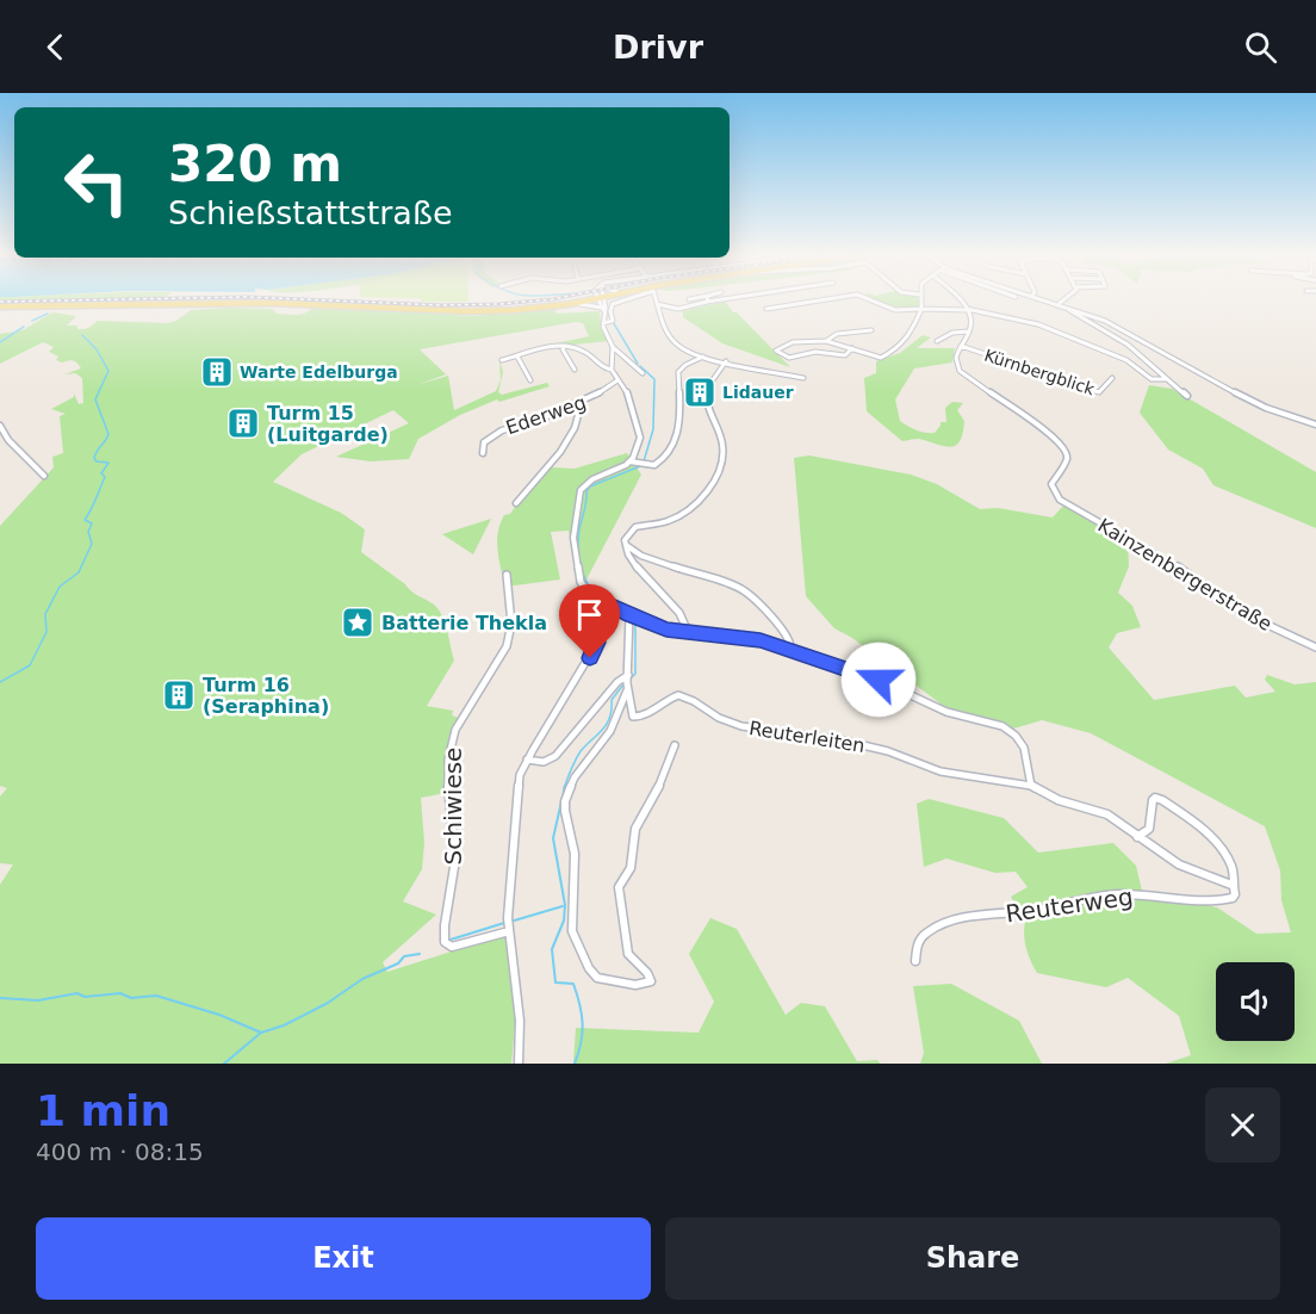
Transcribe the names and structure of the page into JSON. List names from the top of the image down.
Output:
{
  "streets": {
    "street": [
      "Kürnbergblick",
      "Ederweg",
      "Kainzenbergerstraße",
      "Reuterleiten",
      "Schiwiese",
      "Reuterweg"
    ]
  },
  "crossings": [
    ["Kürnbergblick", "Kainzenbergerstraße"]
  ],
  "places": {
    "building": [
      "Warte Edelburga",
      "Lidauer",
      "Turm 15 (Luitgarde)",
      "Turm 16 (Seraphina)"
    ],
    "place": ["Batterie Thekla"]
  },
  "page": {
    "header": "Drivr",
    "turn": ["320 m", "Schießstattstraße"],
    "heading": ["1 min", "400 m · 08:15"],
    "buttons": ["Exit", "Share"]
  }
}
